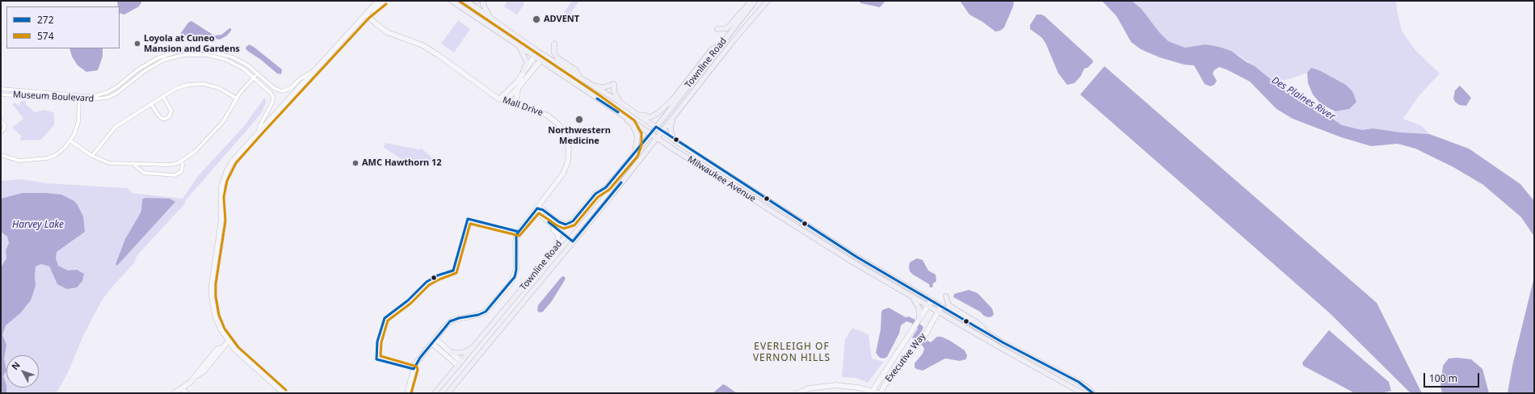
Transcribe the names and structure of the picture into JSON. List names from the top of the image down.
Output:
{
  "streets": {
    "main road": ["Townline Road", "Milwaukee Avenue"],
    "street": ["Museum Boulevard", "Mall Drive", "Executive Way"]
  },
  "crossings": [
    ["Townline Road", "Milwaukee Avenue"],
    ["Milwaukee Avenue", "Executive Way"]
  ],
  "districts": ["EVERLEIGH OF VERNON HILLS"],
  "water": ["Des Plaines River", "Harvey Lake"],
  "places": [
    "ADVENT",
    "Loyola at Cuneo Mansion and Gardens",
    "Northwestern Medicine",
    "AMC Hawthorn 12"
  ],
  "lines": ["transit line 574", "transit line 272"],
  "legend": ["272", "574"],
  "scale_bar": "100 m",
  "north": "top left"
}
